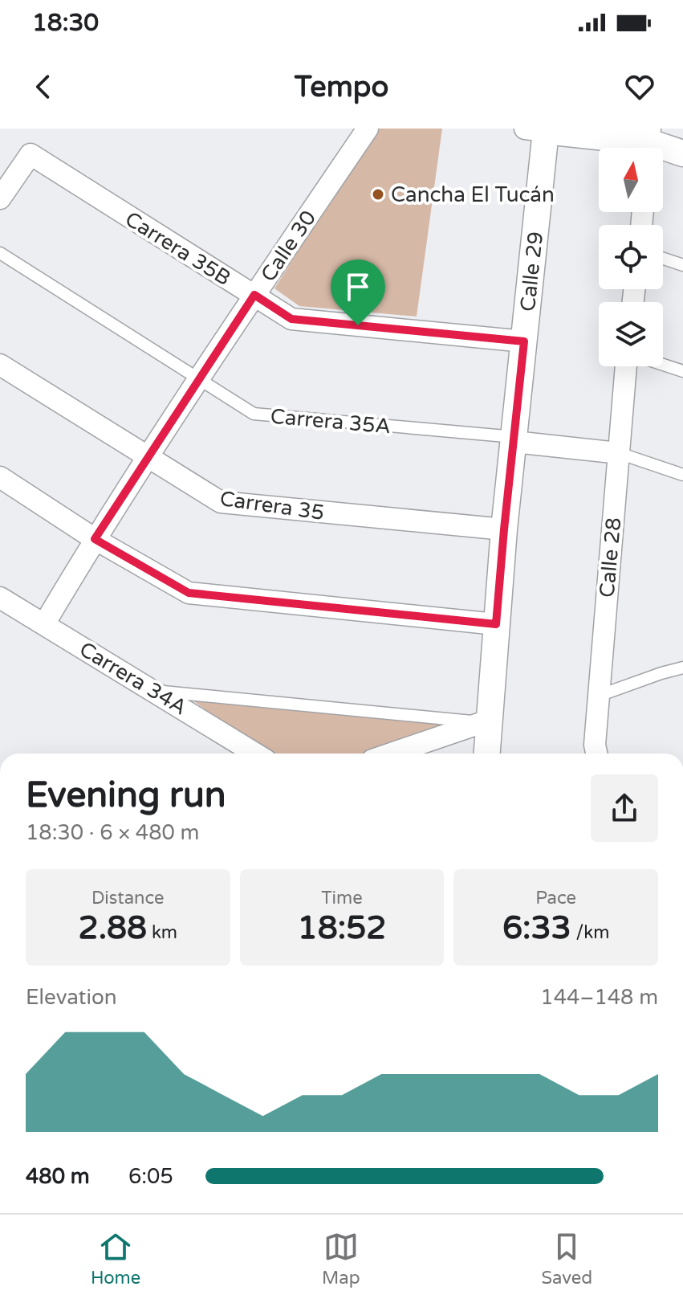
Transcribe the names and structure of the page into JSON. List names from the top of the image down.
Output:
{
  "streets": {
    "street": [
      "Calle 30",
      "Carrera 35B",
      "Calle 29",
      "Carrera 35A",
      "Carrera 35",
      "Calle 28",
      "Carrera 34A"
    ]
  },
  "crossings": [
    ["Calle 30", "Carrera 35B"],
    ["Calle 30", "Carrera 35A"],
    ["Calle 30", "Carrera 35"],
    ["Calle 30", "Carrera 34A"],
    ["Carrera 35B", "Calle 29"],
    ["Calle 29", "Carrera 35A"],
    ["Calle 29", "Carrera 35"],
    ["Carrera 35A", "Calle 28"]
  ],
  "places": ["Cancha El Tucán"],
  "north": "top",
  "page": {
    "status": "18:30",
    "header": "Tempo",
    "heading": ["Evening run", "18:30 · 6 × 480 m"],
    "stats": [
      ["Distance", "2.88 km"],
      ["Time", "18:52"],
      ["Pace", "6:33 /km"]
    ],
    "chart": ["Elevation", "144–148 m"],
    "list": [
      {
        "name": "480 m",
        "note": "6:05"
      }
    ],
    "tabs": ["Home", "Map", "Saved"]
  }
}
